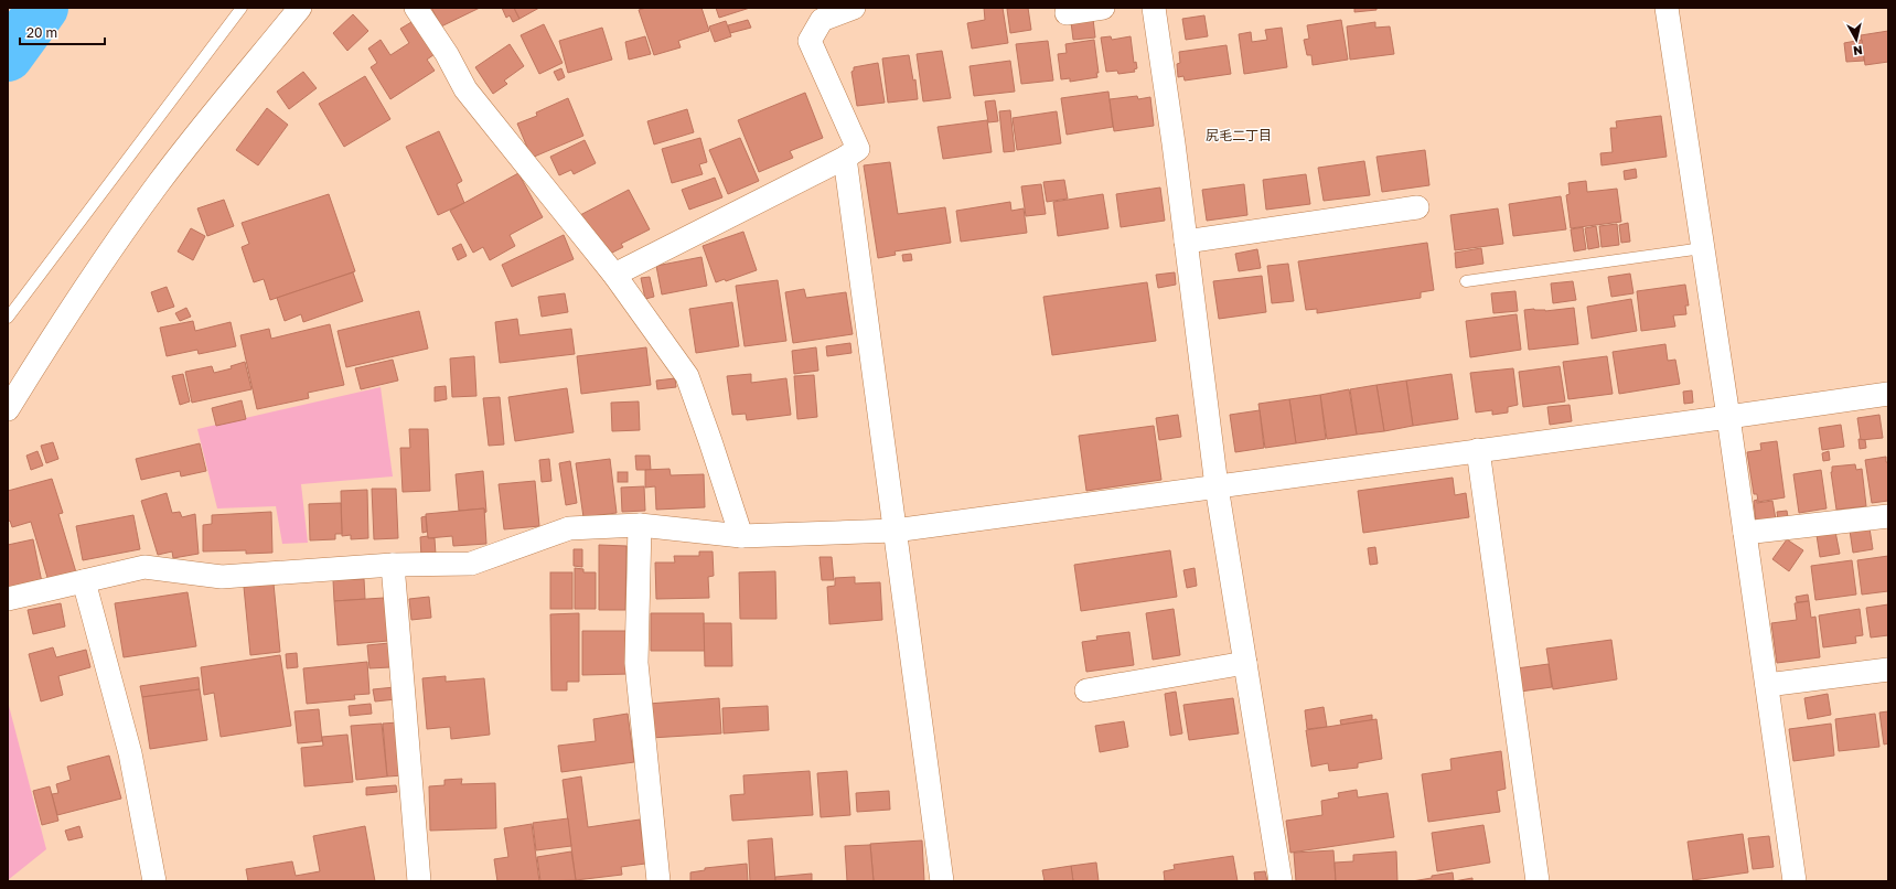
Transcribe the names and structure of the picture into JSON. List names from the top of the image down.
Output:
{
  "districts": ["尻毛二丁目"],
  "scale_bar": "20 m",
  "north": "bottom"
}
